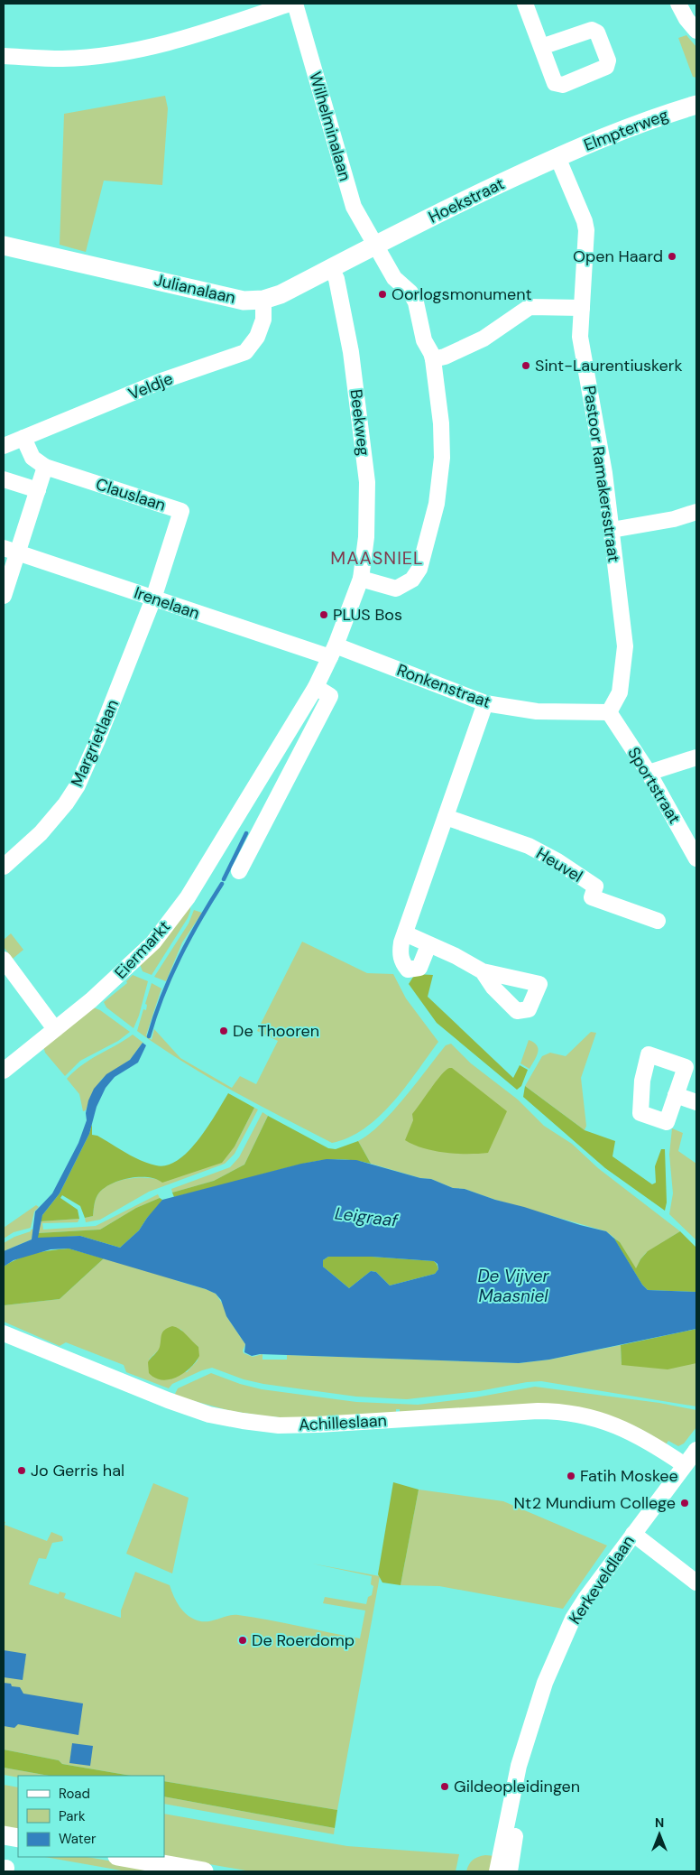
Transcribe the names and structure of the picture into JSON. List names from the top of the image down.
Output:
{
  "streets": {
    "street": [
      "Wilhelminalaan",
      "Elmpterweg",
      "Hoekstraat",
      "Julianalaan",
      "Veldje",
      "Beekweg",
      "Pastoor Ramakersstraat",
      "Clauslaan",
      "Irenelaan",
      "Ronkenstraat",
      "Margrietlaan",
      "Sportstraat",
      "Heuvel",
      "Eiermarkt",
      "Achilleslaan",
      "Kerkeveldlaan"
    ]
  },
  "crossings": [
    ["Wilhelminalaan", "Hoekstraat"],
    ["Wilhelminalaan", "Julianalaan"],
    ["Wilhelminalaan", "Beekweg"],
    ["Elmpterweg", "Hoekstraat"],
    ["Elmpterweg", "Pastoor Ramakersstraat"],
    ["Hoekstraat", "Julianalaan"],
    ["Hoekstraat", "Pastoor Ramakersstraat"],
    ["Julianalaan", "Veldje"],
    ["Julianalaan", "Beekweg"],
    ["Veldje", "Clauslaan"],
    ["Beekweg", "Irenelaan"],
    ["Beekweg", "Ronkenstraat"],
    ["Beekweg", "Eiermarkt"],
    ["Pastoor Ramakersstraat", "Ronkenstraat"],
    ["Pastoor Ramakersstraat", "Sportstraat"],
    ["Clauslaan", "Irenelaan"],
    ["Clauslaan", "Margrietlaan"],
    ["Irenelaan", "Ronkenstraat"],
    ["Irenelaan", "Margrietlaan"],
    ["Irenelaan", "Eiermarkt"],
    ["Ronkenstraat", "Sportstraat"],
    ["Ronkenstraat", "Eiermarkt"],
    ["Achilleslaan", "Kerkeveldlaan"]
  ],
  "districts": ["MAASNIEL"],
  "water": ["Leigraaf", "De Vijver Maasniel"],
  "places": [
    "Open Haard",
    "Oorlogsmonument",
    "Sint-Laurentiuskerk",
    "PLUS Bos",
    "De Thooren",
    "Jo Gerris hal",
    "Fatih Moskee",
    "Nt2 Mundium College",
    "De Roerdomp",
    "Gildeopleidingen"
  ],
  "legend": ["Road", "Park", "Water"],
  "north": "top"
}
